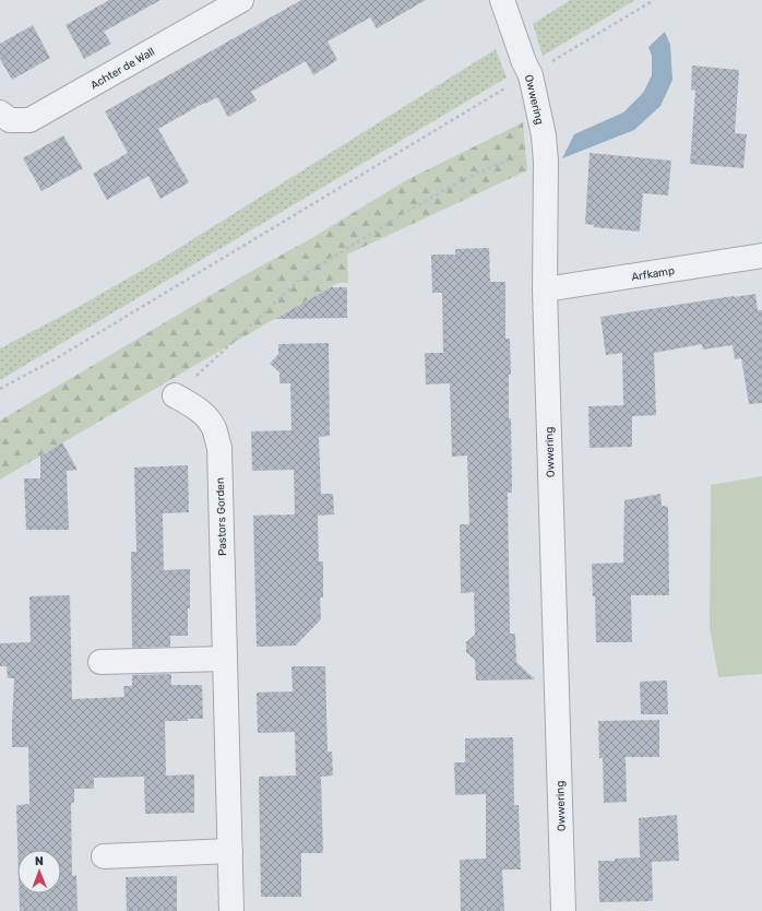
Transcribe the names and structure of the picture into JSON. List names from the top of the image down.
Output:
{
  "streets": {
    "street": [
      "Achter de Wall",
      "Owwering",
      "Arfkamp",
      "Pastors Gorden"
    ]
  },
  "crossings": [
    ["Owwering", "Arfkamp"]
  ],
  "north": "top"
}
